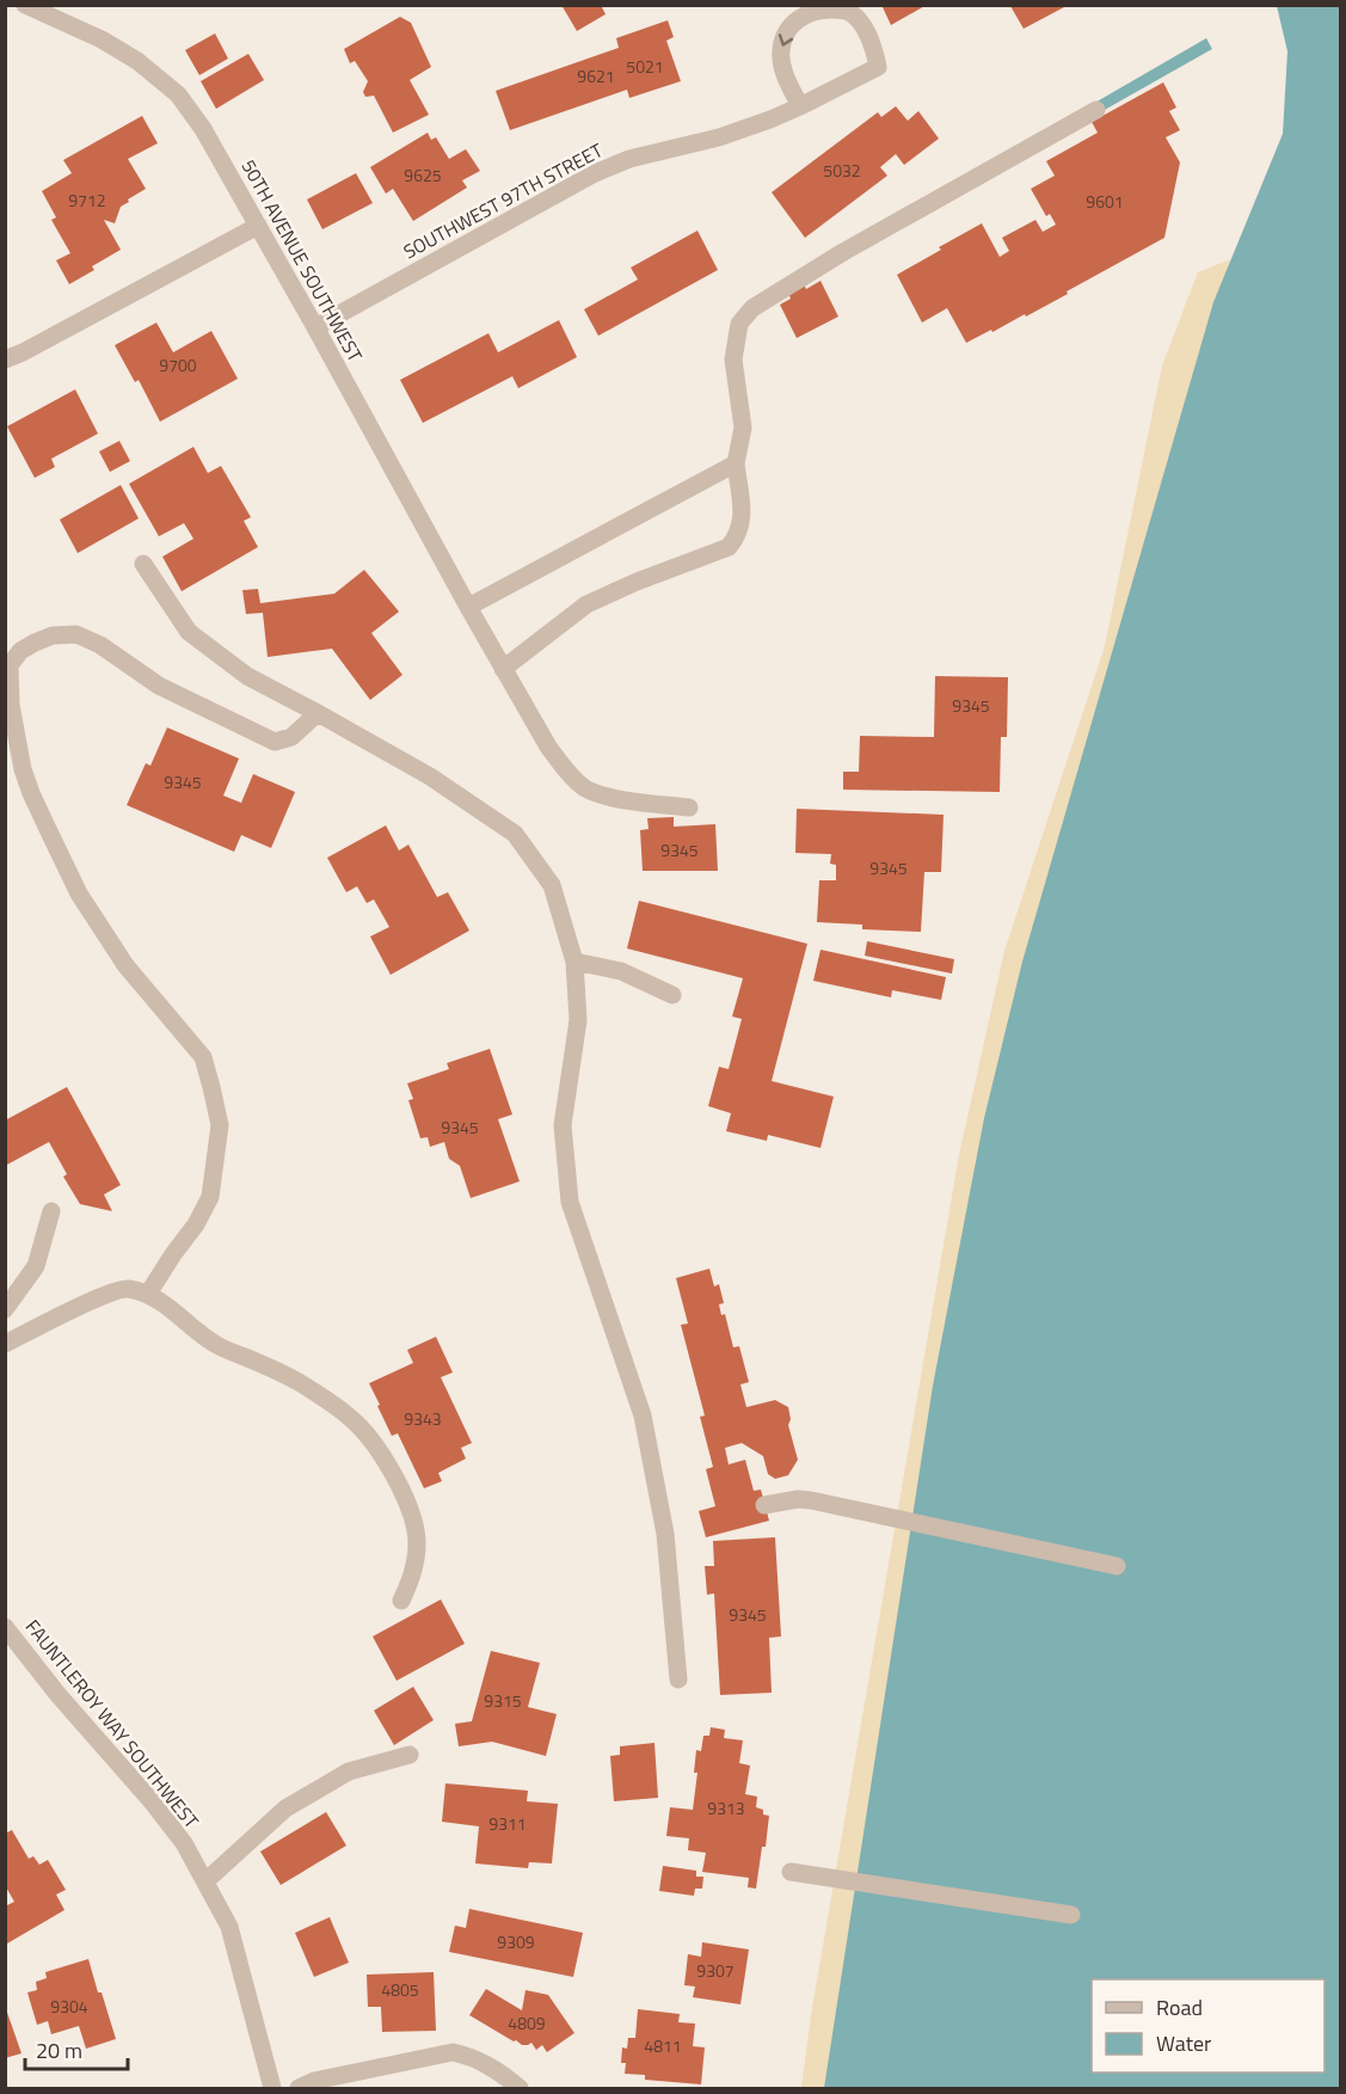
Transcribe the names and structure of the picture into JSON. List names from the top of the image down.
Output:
{
  "streets": {
    "street": ["SOUTHWEST 97TH STREET", "50TH AVENUE SOUTHWEST", "FAUNTLEROY WAY SOUTHWEST"]
  },
  "crossings": [
    ["SOUTHWEST 97TH STREET", "50TH AVENUE SOUTHWEST"]
  ],
  "house_numbers": [
    "5021",
    "9621",
    "5032",
    "9625",
    "9712",
    "9601",
    "9700",
    "9345",
    "9345",
    "9345",
    "9345",
    "9345",
    "9343",
    "9345",
    "9315",
    "9313",
    "9311",
    "9309",
    "9307",
    "4805",
    "9304",
    "4809",
    "4811"
  ],
  "legend": ["Road", "Water"],
  "scale_bar": "20 m"
}
